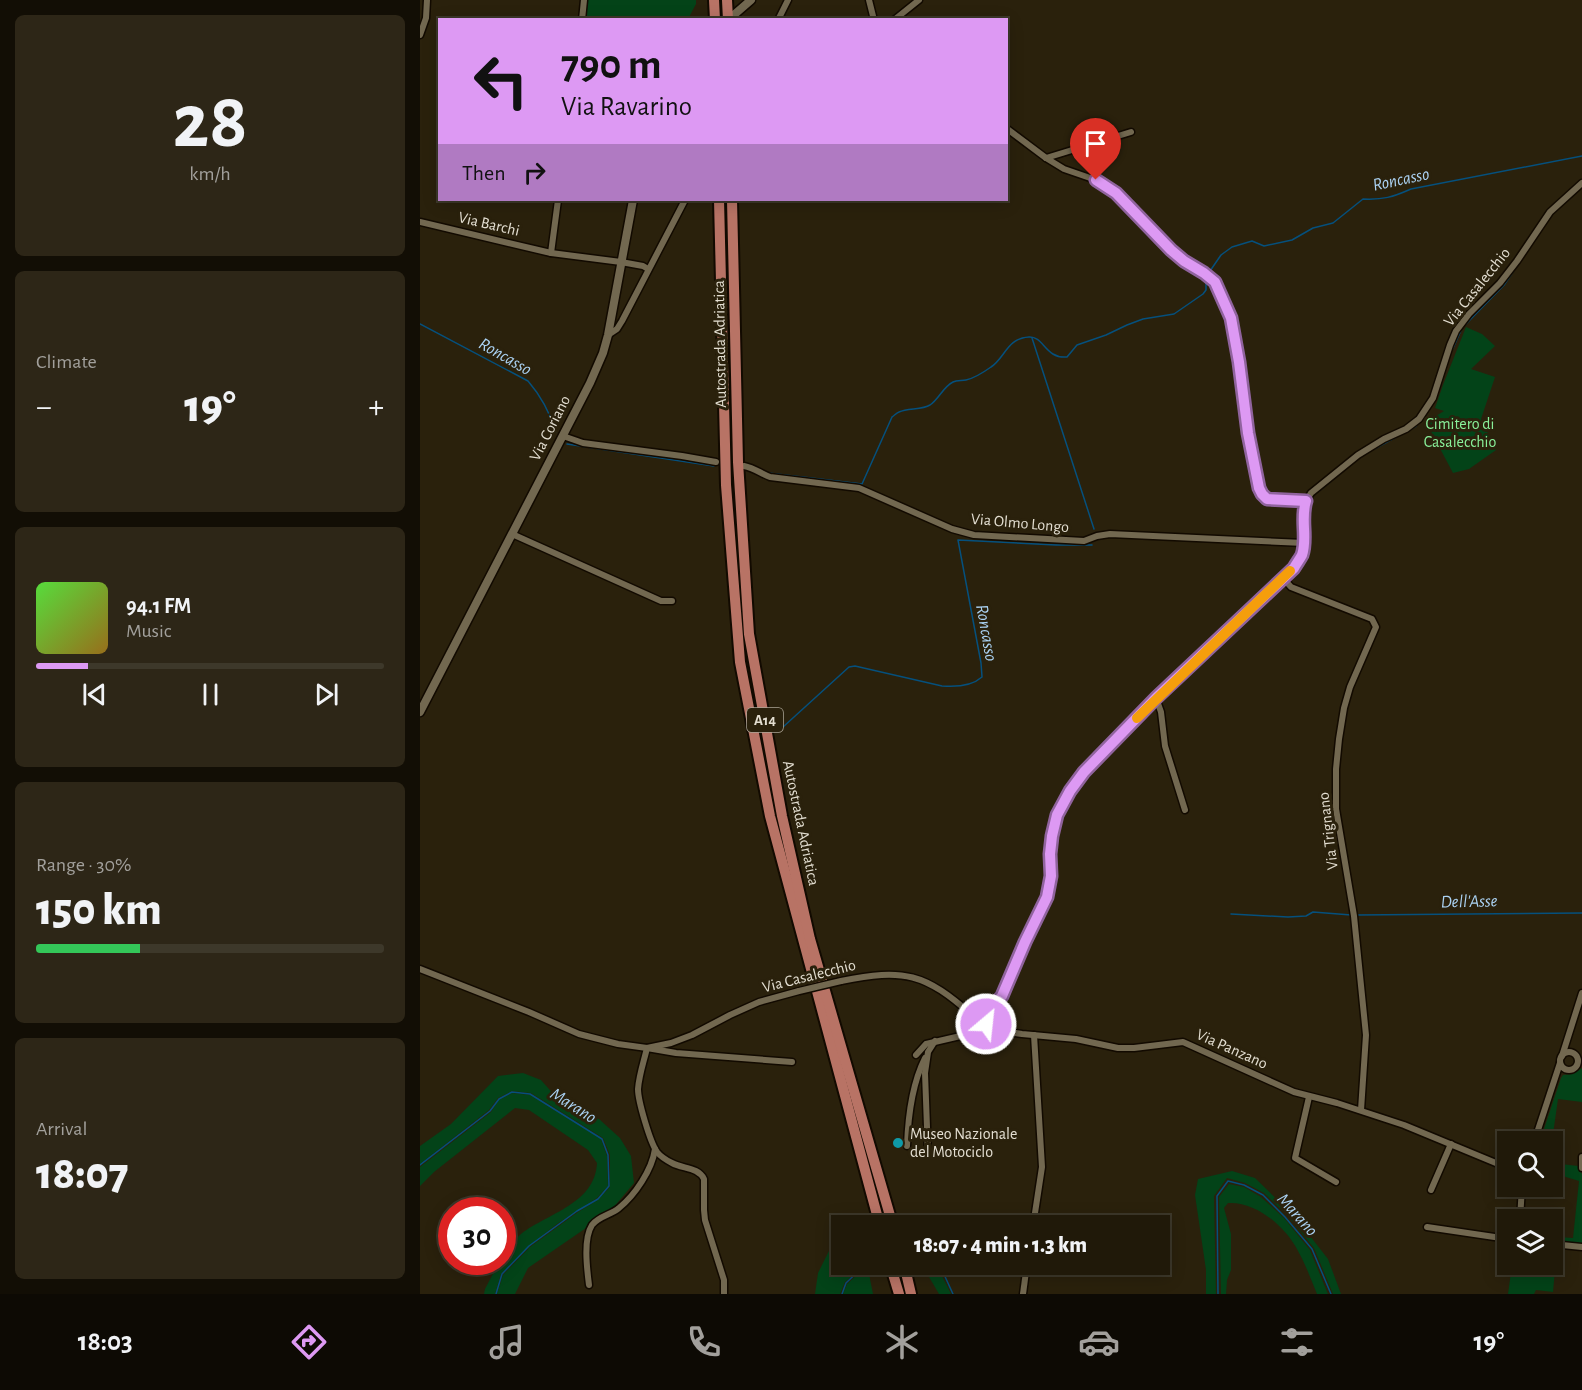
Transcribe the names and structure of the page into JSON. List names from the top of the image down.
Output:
{
  "streets": {
    "highway": ["Autostrada Adriatica", "A14"],
    "main road": ["Via Coriano"],
    "street": [
      "Via Barchi",
      "Via Casalecchio",
      "Via Olmo Longo",
      "Via Trignano",
      "Via Panzano"
    ]
  },
  "crossings": [
    ["Via Barchi", "Via Coriano"],
    ["Via Casalecchio", "Via Panzano"],
    ["Via Trignano", "Via Panzano"]
  ],
  "water": ["Roncasso", "Dell'Asse", "Marano"],
  "parks": ["Cimitero di Casalecchio"],
  "places": ["Museo Nazionale del Motociclo"],
  "page": {
    "tile": [
      ["28", "km/h"],
      "Climate",
      ["Range · 30%", "150 km"],
      ["Arrival", "18:07"]
    ],
    "turn": ["790 m", "Via Ravarino"],
    "then": "Then",
    "heat": ["−", "19°", "+"],
    "song": ["94.1 FM", "Music"],
    "limit": "30",
    "trip": "18:07 · 4 min · 1.3 km",
    "tabs": ["18:03", "19°"]
  }
}
